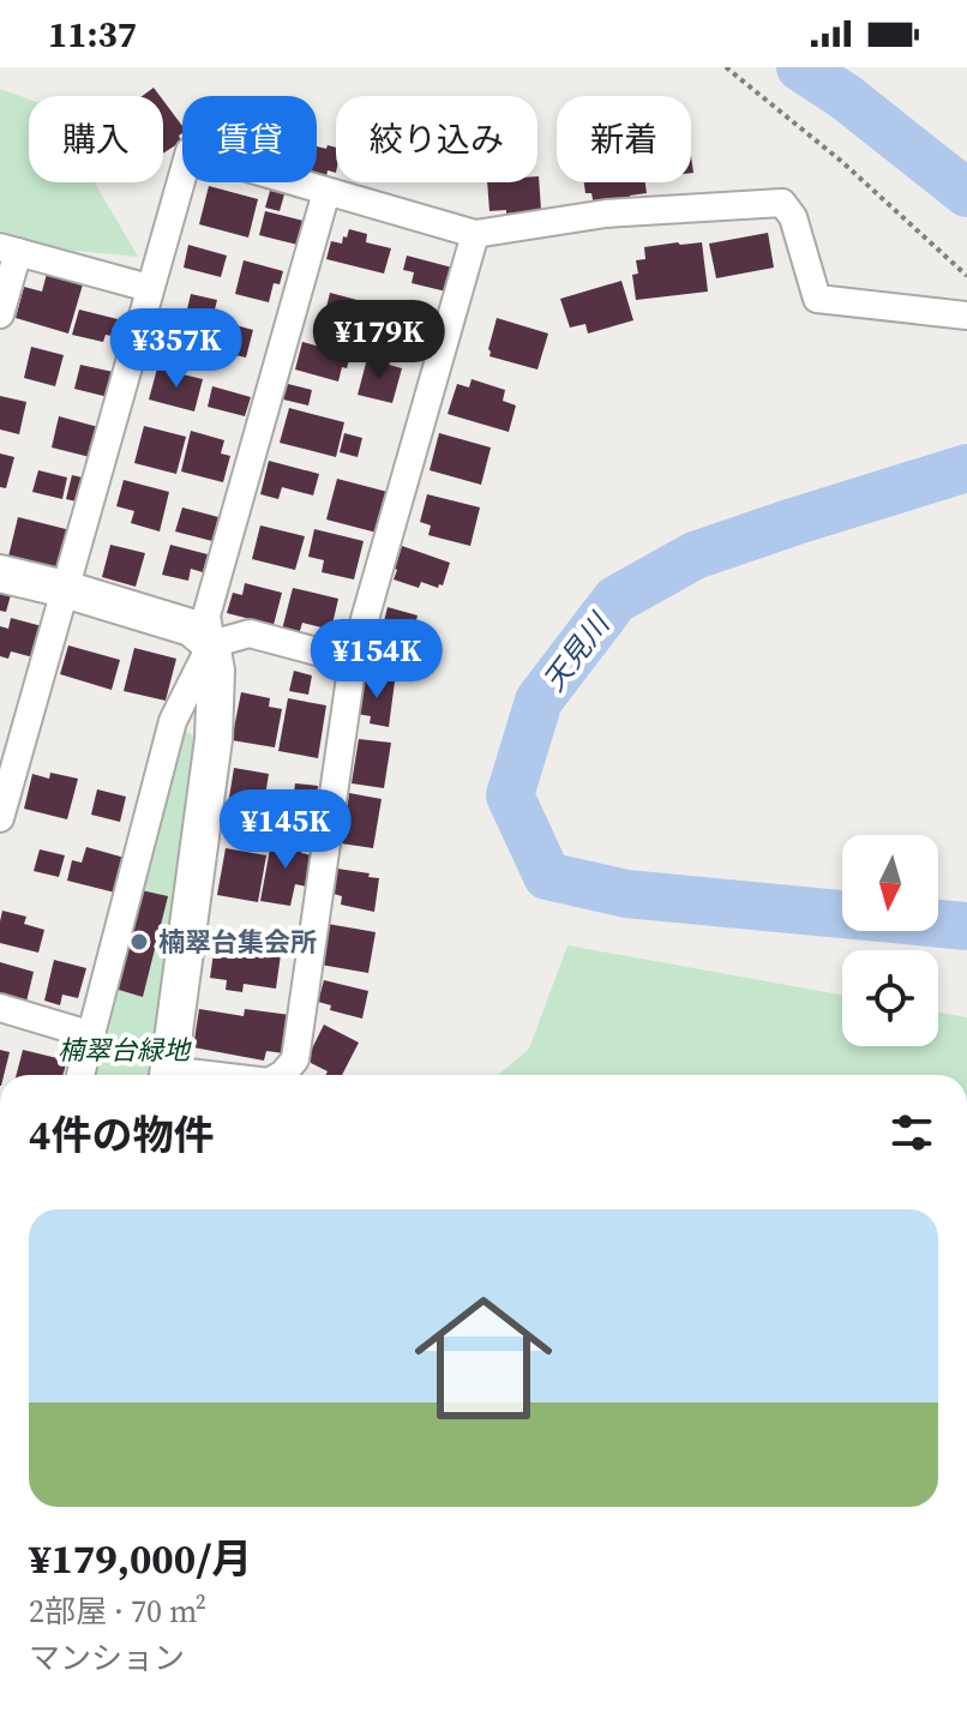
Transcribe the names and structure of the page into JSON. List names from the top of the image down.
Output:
{
  "water": ["天見川"],
  "parks": ["楠翠台緑地"],
  "places": ["楠翠台集会所"],
  "north": "bottom",
  "page": {
    "status": "11:37",
    "chip": [
      "購入",
      "賃貸",
      "絞り込み",
      "新着"
    ],
    "price": [
      "¥179K",
      "¥357K",
      "¥154K",
      "¥145K"
    ],
    "heading": "4件の物件",
    "list": [
      {
        "name": "¥179,000/月",
        "note": "2部屋 · 70 m² · マンション"
      }
    ]
  }
}
